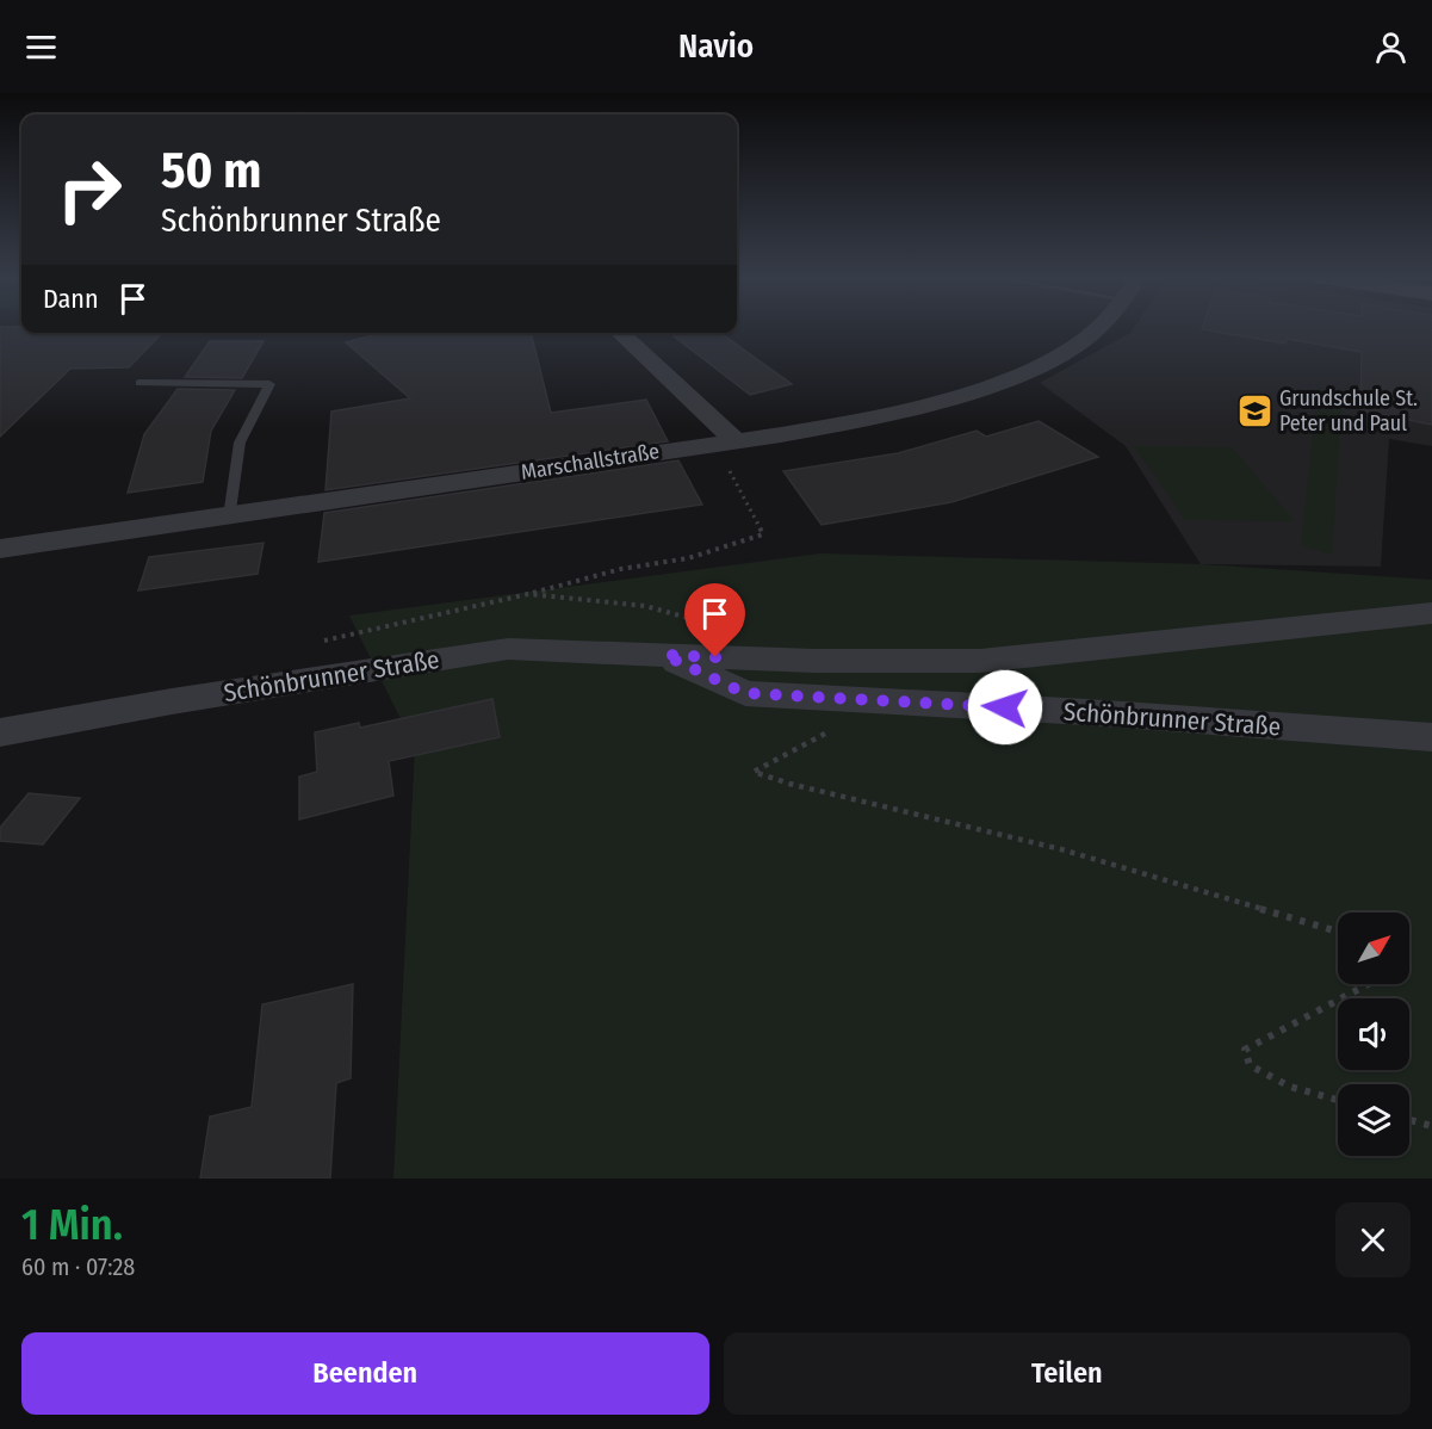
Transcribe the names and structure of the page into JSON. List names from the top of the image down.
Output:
{
  "streets": {
    "street": ["Marschallstraße", "Schönbrunner Straße"]
  },
  "places": {
    "school or university": ["Grundschule St. Peter und Paul"]
  },
  "north": "top right",
  "page": {
    "header": "Navio",
    "turn": ["50 m", "Schönbrunner Straße"],
    "then": "Dann",
    "heading": ["1 Min.", "60 m · 07:28"],
    "buttons": ["Beenden", "Teilen"]
  }
}
